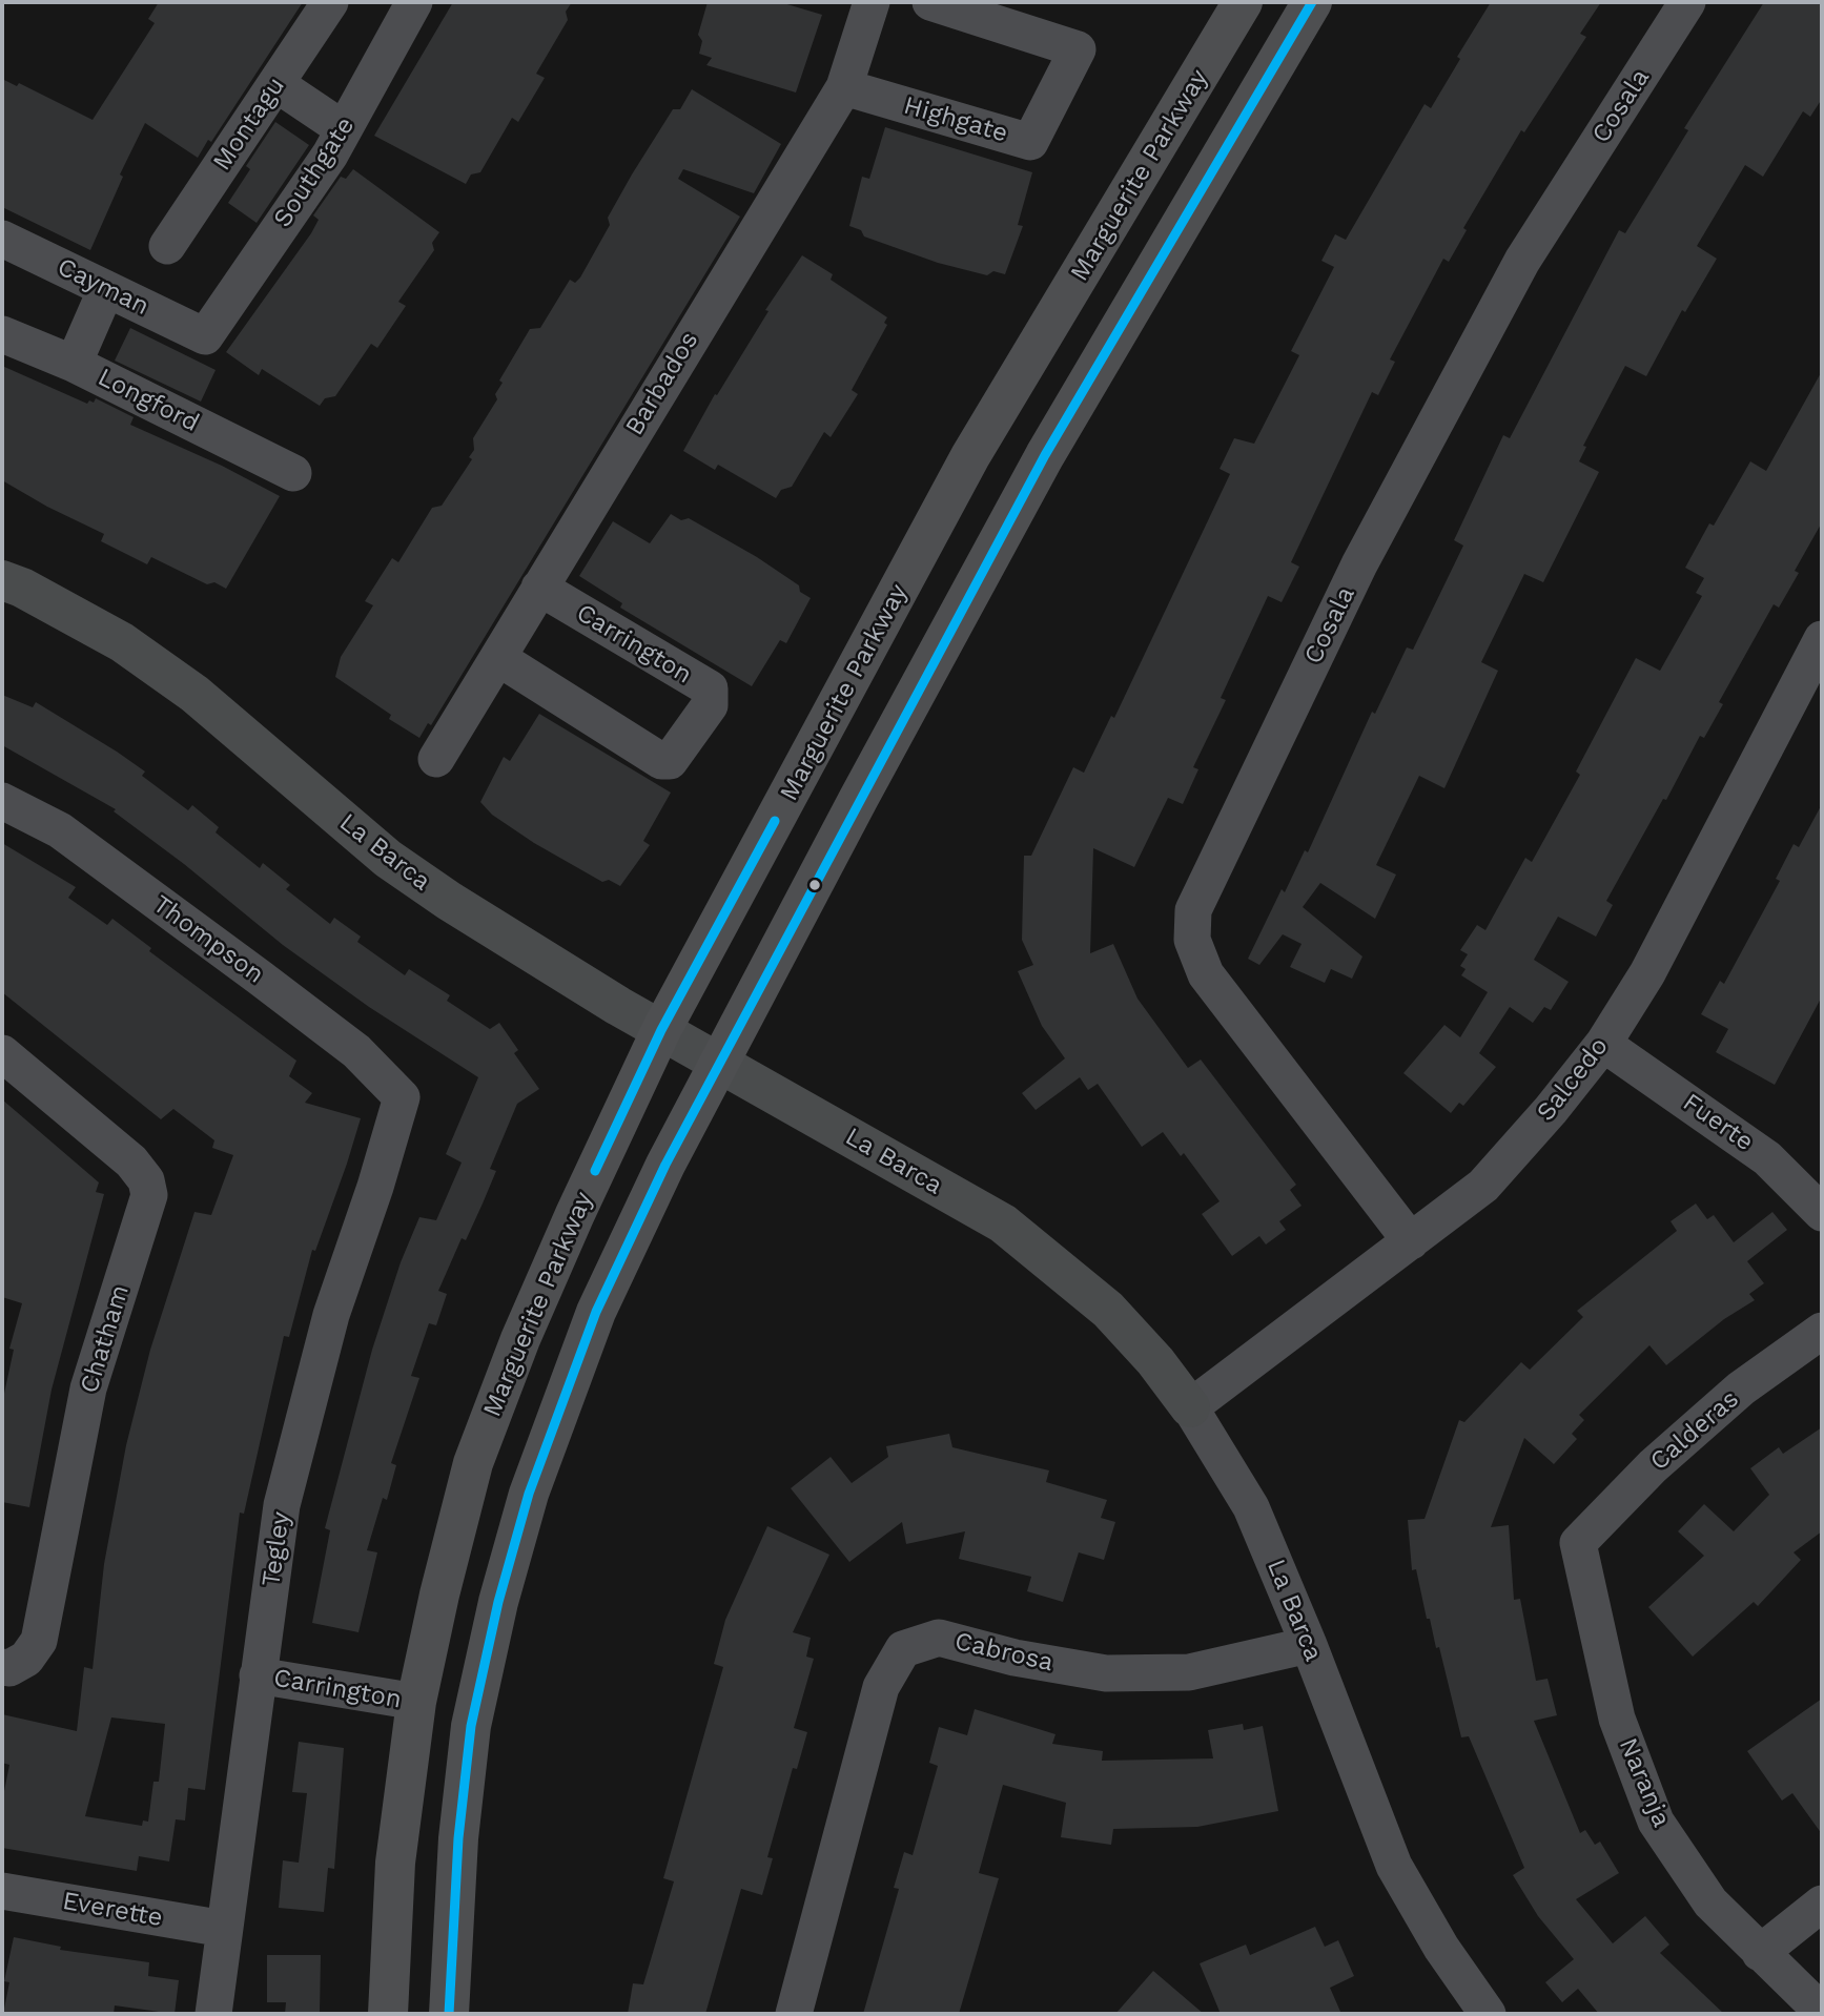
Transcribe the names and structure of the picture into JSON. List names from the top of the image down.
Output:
{
  "streets": {
    "main road": ["Marguerite Parkway"],
    "street": [
      "Cosala",
      "Highgate",
      "Montagu",
      "Southgate",
      "Cayman",
      "Barbados",
      "Longford",
      "Carrington",
      "La Barca",
      "Thompson",
      "Salcedo",
      "Fuerte",
      "Chatham",
      "Calderas",
      "Tegley",
      "Cabrosa",
      "Naranja",
      "Everette"
    ]
  },
  "crossings": [
    ["Cosala", "Salcedo"],
    ["Highgate", "Barbados"],
    ["Southgate", "Cayman"],
    ["Marguerite Parkway", "Carrington"],
    ["Marguerite Parkway", "La Barca"],
    ["Barbados", "Carrington"],
    ["Carrington", "Tegley"],
    ["La Barca", "Salcedo"],
    ["La Barca", "Cabrosa"],
    ["Thompson", "Tegley"],
    ["Salcedo", "Fuerte"],
    ["Calderas", "Naranja"],
    ["Tegley", "Everette"]
  ]
}
